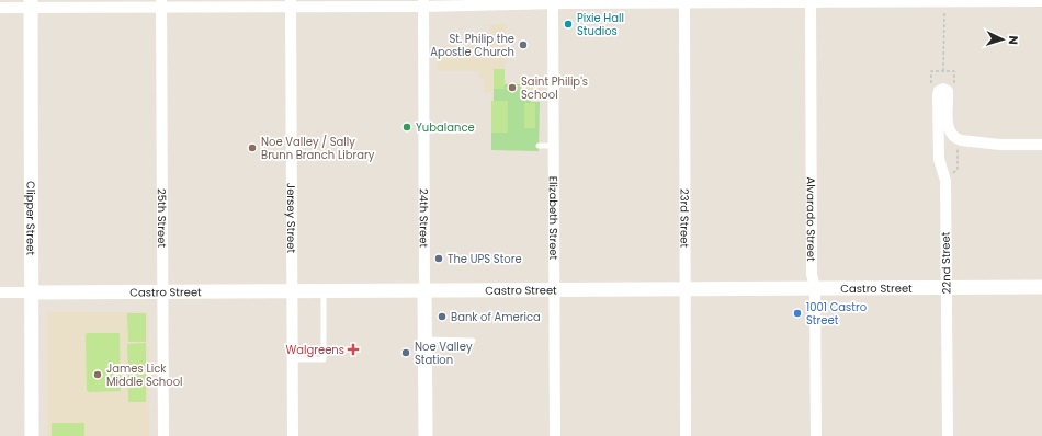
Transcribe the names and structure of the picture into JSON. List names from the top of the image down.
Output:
{
  "streets": {
    "street": [
      "Clipper Street",
      "25th Street",
      "Jersey Street",
      "24th Street",
      "Elizabeth Street",
      "23rd Street",
      "Alvarado Street",
      "22nd Street",
      "Castro Street"
    ]
  },
  "crossings": [
    ["Clipper Street", "Castro Street"],
    ["25th Street", "Castro Street"],
    ["Jersey Street", "Castro Street"],
    ["24th Street", "Castro Street"],
    ["Elizabeth Street", "Castro Street"],
    ["23rd Street", "Castro Street"],
    ["Alvarado Street", "Castro Street"],
    ["22nd Street", "Castro Street"]
  ],
  "places": {
    "other": [
      "Pixie Hall Studios",
      "St. Philip the Apostle Church",
      "Saint Philip's School",
      "Yubalance",
      "Noe Valley / Sally Brunn Branch Library",
      "The UPS Store",
      "1001 Castro Street",
      "Bank of America",
      "Noe Valley Station",
      "James Lick Middle School"
    ],
    "health": ["Walgreens"]
  },
  "north": "right"
}
